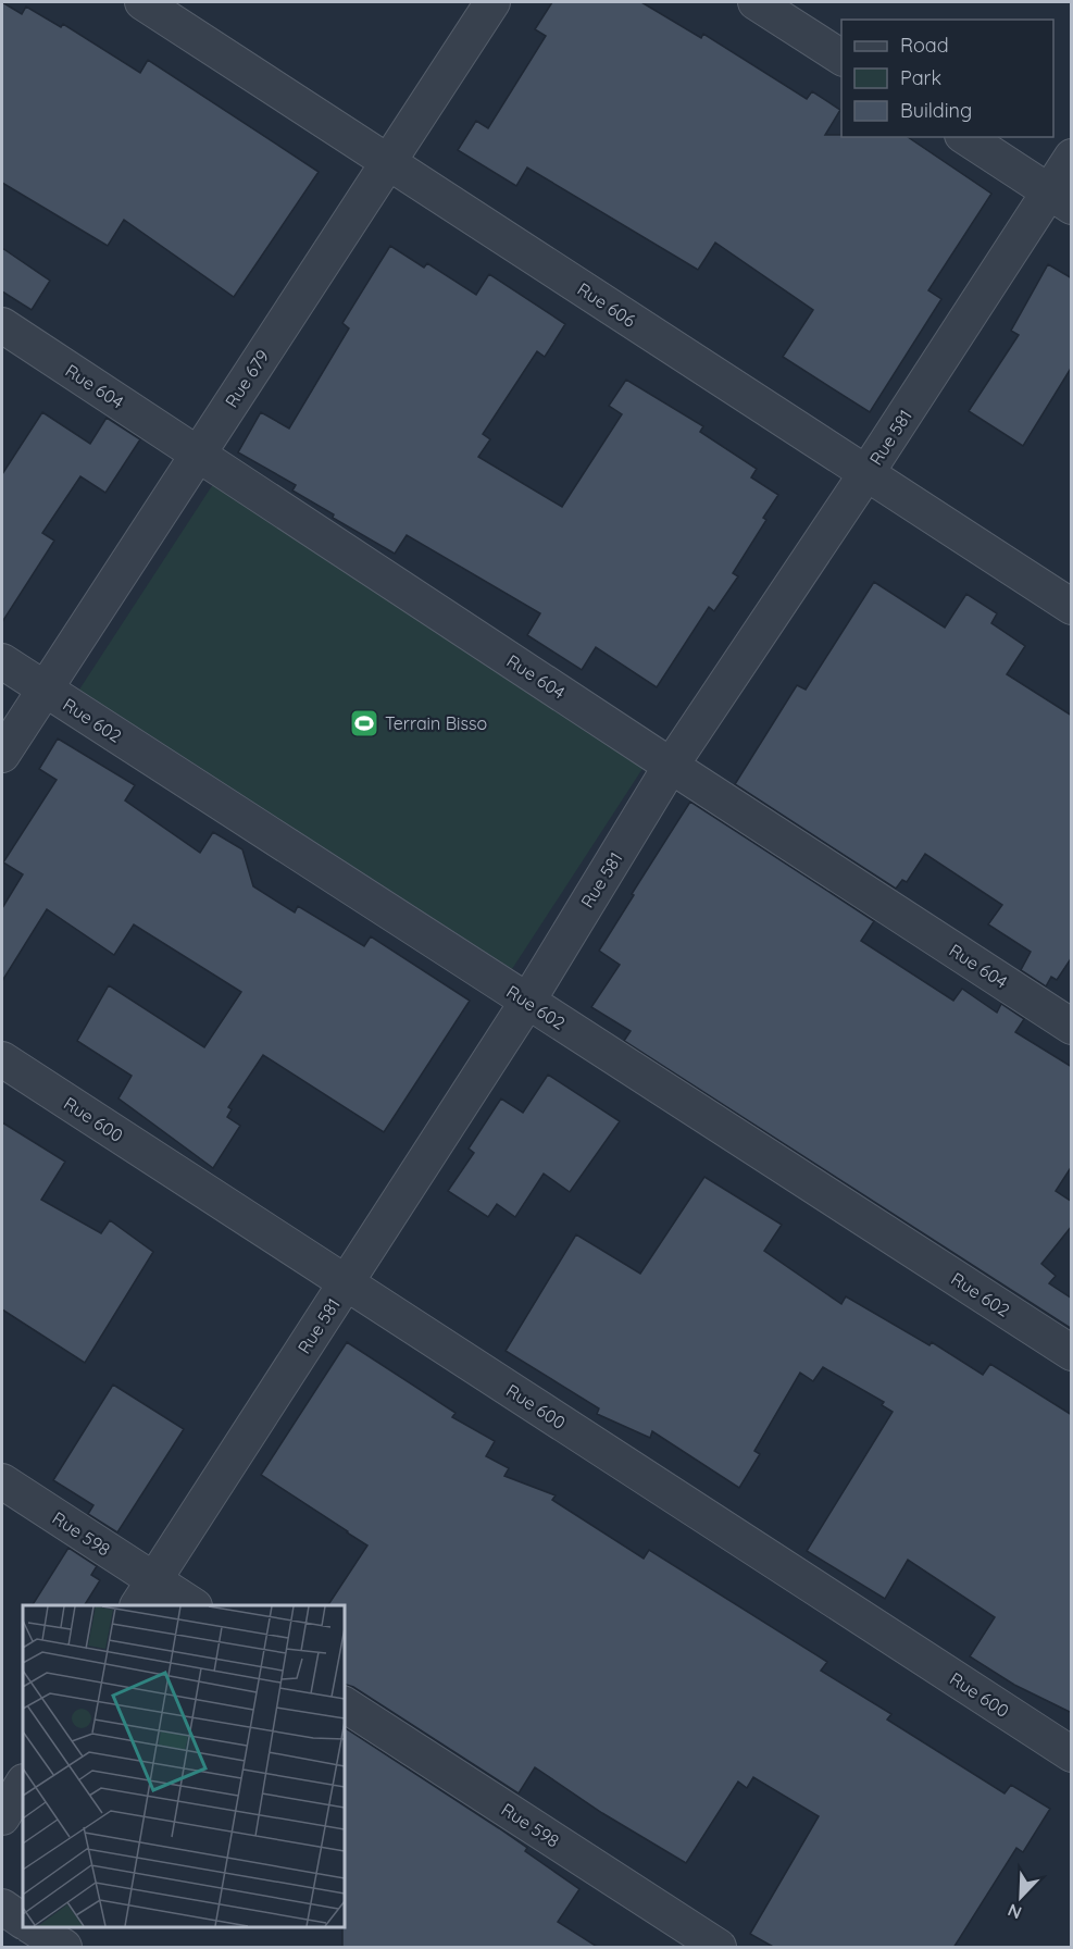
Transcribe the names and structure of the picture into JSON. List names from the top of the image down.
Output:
{
  "streets": {
    "street": [
      "Rue 606",
      "Rue 679",
      "Rue 604",
      "Rue 581",
      "Rue 602",
      "Rue 600",
      "Rue 598"
    ]
  },
  "crossings": [
    ["Rue 606", "Rue 679"],
    ["Rue 606", "Rue 581"],
    ["Rue 679", "Rue 604"],
    ["Rue 679", "Rue 602"],
    ["Rue 604", "Rue 581"],
    ["Rue 581", "Rue 602"],
    ["Rue 581", "Rue 600"],
    ["Rue 581", "Rue 598"]
  ],
  "places": {
    "sports": ["Terrain Bisso"]
  },
  "legend": ["Road", "Park", "Building"],
  "north": "bottom left"
}
